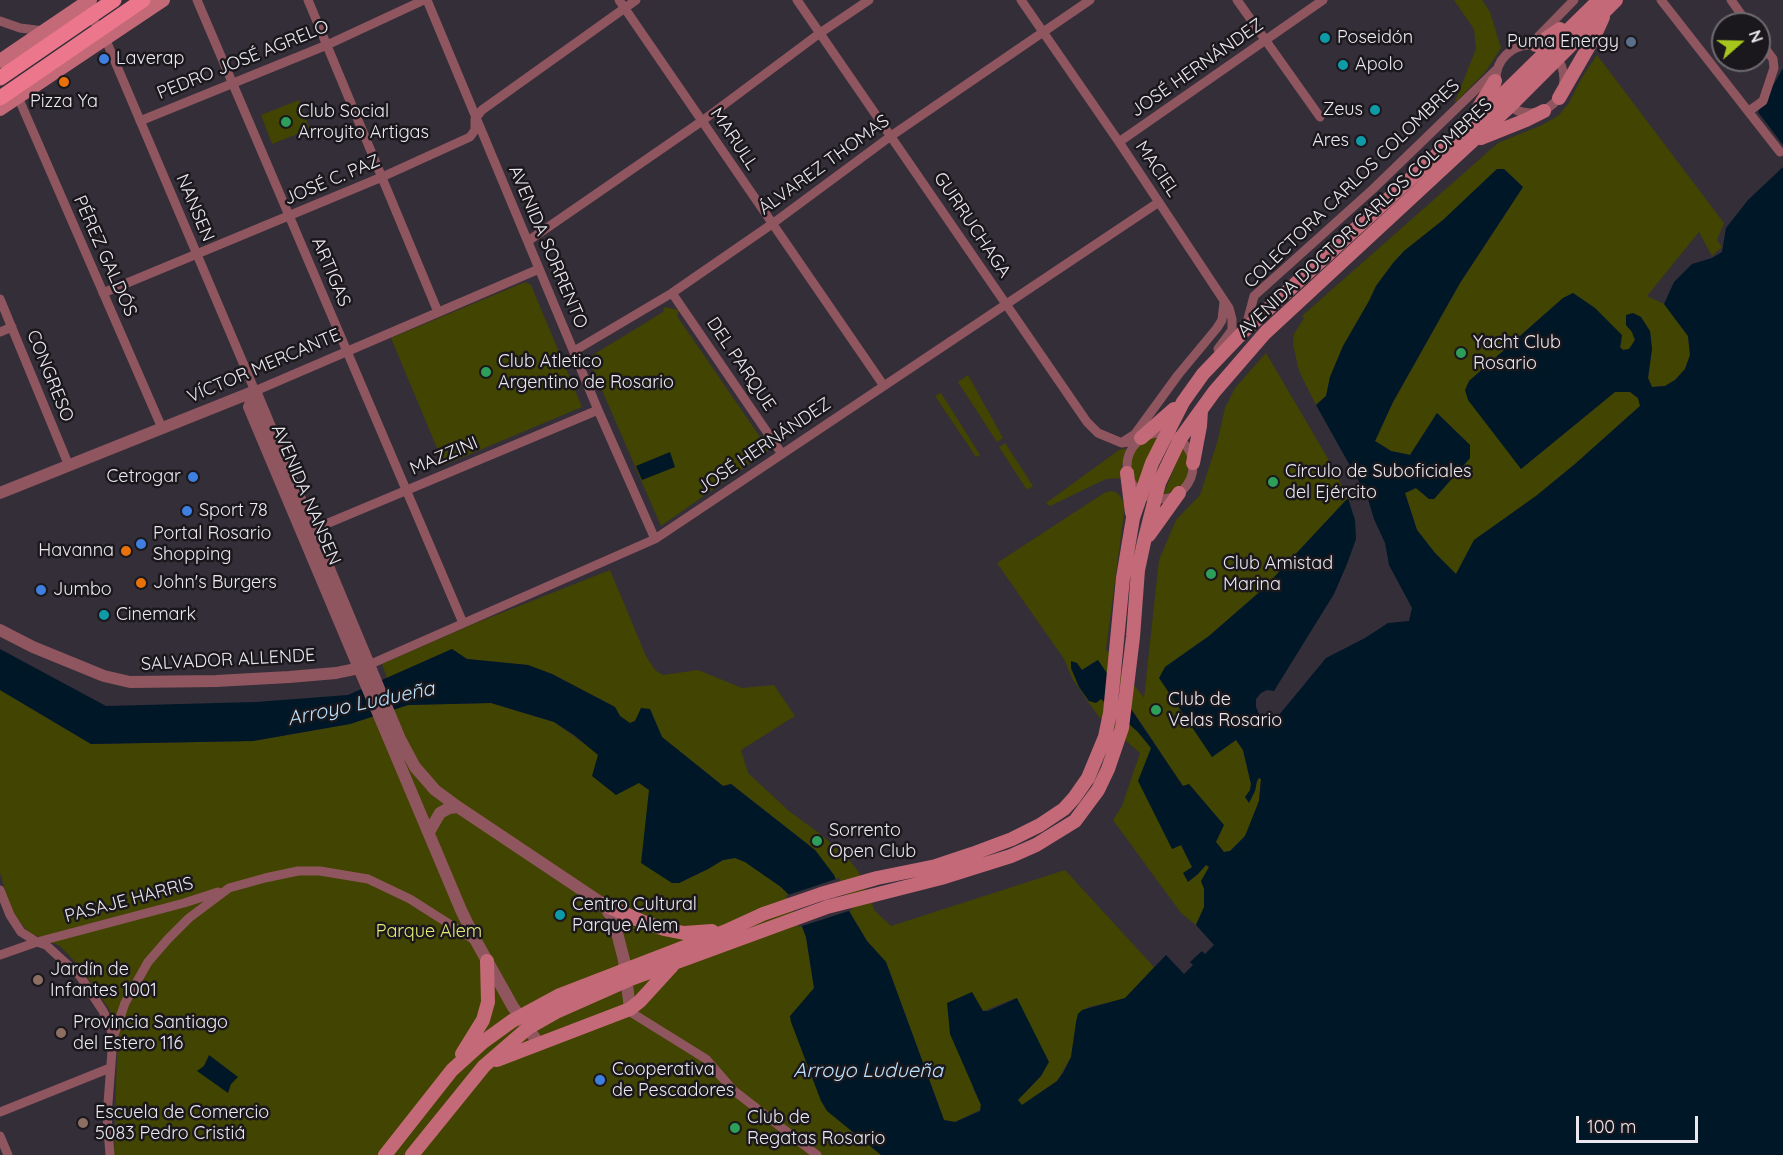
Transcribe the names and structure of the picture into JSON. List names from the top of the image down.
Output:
{
  "streets": {
    "main road": ["AVENIDA DOCTOR CARLOS COLOMBRES"],
    "street": [
      "PEDRO JOSÉ AGRELO",
      "JOSÉ HERNÁNDEZ",
      "MARULL",
      "ÁLVAREZ THOMAS",
      "MACIEL",
      "JOSÉ C. PAZ",
      "COLECTORA CARLOS COLOMBRES",
      "NANSEN",
      "GURRUCHAGA",
      "AVENIDA SORRENTO",
      "PÉREZ GALDÓS",
      "ARTIGAS",
      "DEL PARQUE",
      "VÍCTOR MERCANTE",
      "CONGRESO",
      "MAZZINI",
      "AVENIDA NANSEN",
      "SALVADOR ALLENDE",
      "PASAJE HARRIS"
    ]
  },
  "crossings": [
    ["PEDRO JOSÉ AGRELO", "NANSEN"],
    ["PEDRO JOSÉ AGRELO", "AVENIDA SORRENTO"],
    ["PEDRO JOSÉ AGRELO", "ARTIGAS"],
    ["JOSÉ HERNÁNDEZ", "MARULL"],
    ["JOSÉ HERNÁNDEZ", "MACIEL"],
    ["JOSÉ HERNÁNDEZ", "GURRUCHAGA"],
    ["JOSÉ HERNÁNDEZ", "AVENIDA SORRENTO"],
    ["JOSÉ HERNÁNDEZ", "ARTIGAS"],
    ["JOSÉ HERNÁNDEZ", "DEL PARQUE"],
    ["JOSÉ HERNÁNDEZ", "AVENIDA NANSEN"],
    ["JOSÉ HERNÁNDEZ", "SALVADOR ALLENDE"],
    ["MARULL", "ÁLVAREZ THOMAS"],
    ["MARULL", "JOSÉ C. PAZ"],
    ["ÁLVAREZ THOMAS", "MACIEL"],
    ["ÁLVAREZ THOMAS", "GURRUCHAGA"],
    ["ÁLVAREZ THOMAS", "AVENIDA SORRENTO"],
    ["ÁLVAREZ THOMAS", "DEL PARQUE"],
    ["MACIEL", "COLECTORA CARLOS COLOMBRES"],
    ["MACIEL", "AVENIDA DOCTOR CARLOS COLOMBRES"],
    ["JOSÉ C. PAZ", "NANSEN"],
    ["JOSÉ C. PAZ", "AVENIDA SORRENTO"],
    ["JOSÉ C. PAZ", "PÉREZ GALDÓS"],
    ["JOSÉ C. PAZ", "ARTIGAS"],
    ["COLECTORA CARLOS COLOMBRES", "AVENIDA DOCTOR CARLOS COLOMBRES"],
    ["COLECTORA CARLOS COLOMBRES", "GURRUCHAGA"],
    ["NANSEN", "VÍCTOR MERCANTE"],
    ["NANSEN", "AVENIDA NANSEN"],
    ["AVENIDA DOCTOR CARLOS COLOMBRES", "GURRUCHAGA"],
    ["AVENIDA SORRENTO", "VÍCTOR MERCANTE"],
    ["AVENIDA SORRENTO", "MAZZINI"],
    ["PÉREZ GALDÓS", "VÍCTOR MERCANTE"],
    ["ARTIGAS", "VÍCTOR MERCANTE"],
    ["ARTIGAS", "MAZZINI"],
    ["VÍCTOR MERCANTE", "CONGRESO"],
    ["VÍCTOR MERCANTE", "AVENIDA NANSEN"],
    ["MAZZINI", "AVENIDA NANSEN"],
    ["AVENIDA NANSEN", "SALVADOR ALLENDE"],
    ["AVENIDA NANSEN", "PASAJE HARRIS"]
  ],
  "water": ["Arroyo Ludueña"],
  "parks": ["Parque Alem"],
  "places": [
    "Poseidón",
    "Puma Energy",
    "Laverap",
    "Apolo",
    "Pizza Ya",
    "Zeus",
    "Club Social Arroyito Artigas",
    "Ares",
    "Yacht Club Rosario",
    "Club Atletico Argentino de Rosario",
    "Cetrogar",
    "Círculo de Suboficiales del Ejército",
    "Sport 78",
    "Portal Rosario Shopping",
    "Havanna",
    "Club Amistad Marina",
    "John's Burgers",
    "Jumbo",
    "Cinemark",
    "Club de Velas Rosario",
    "Sorrento Open Club",
    "Centro Cultural Parque Alem",
    "Jardín de Infantes 1001",
    "Provincia Santiago del Estero 116",
    "Cooperativa de Pescadores",
    "Escuela de Comercio 5083 Pedro Cristiá",
    "Club de Regatas Rosario"
  ],
  "scale_bar": "100 m",
  "north": "right"
}
